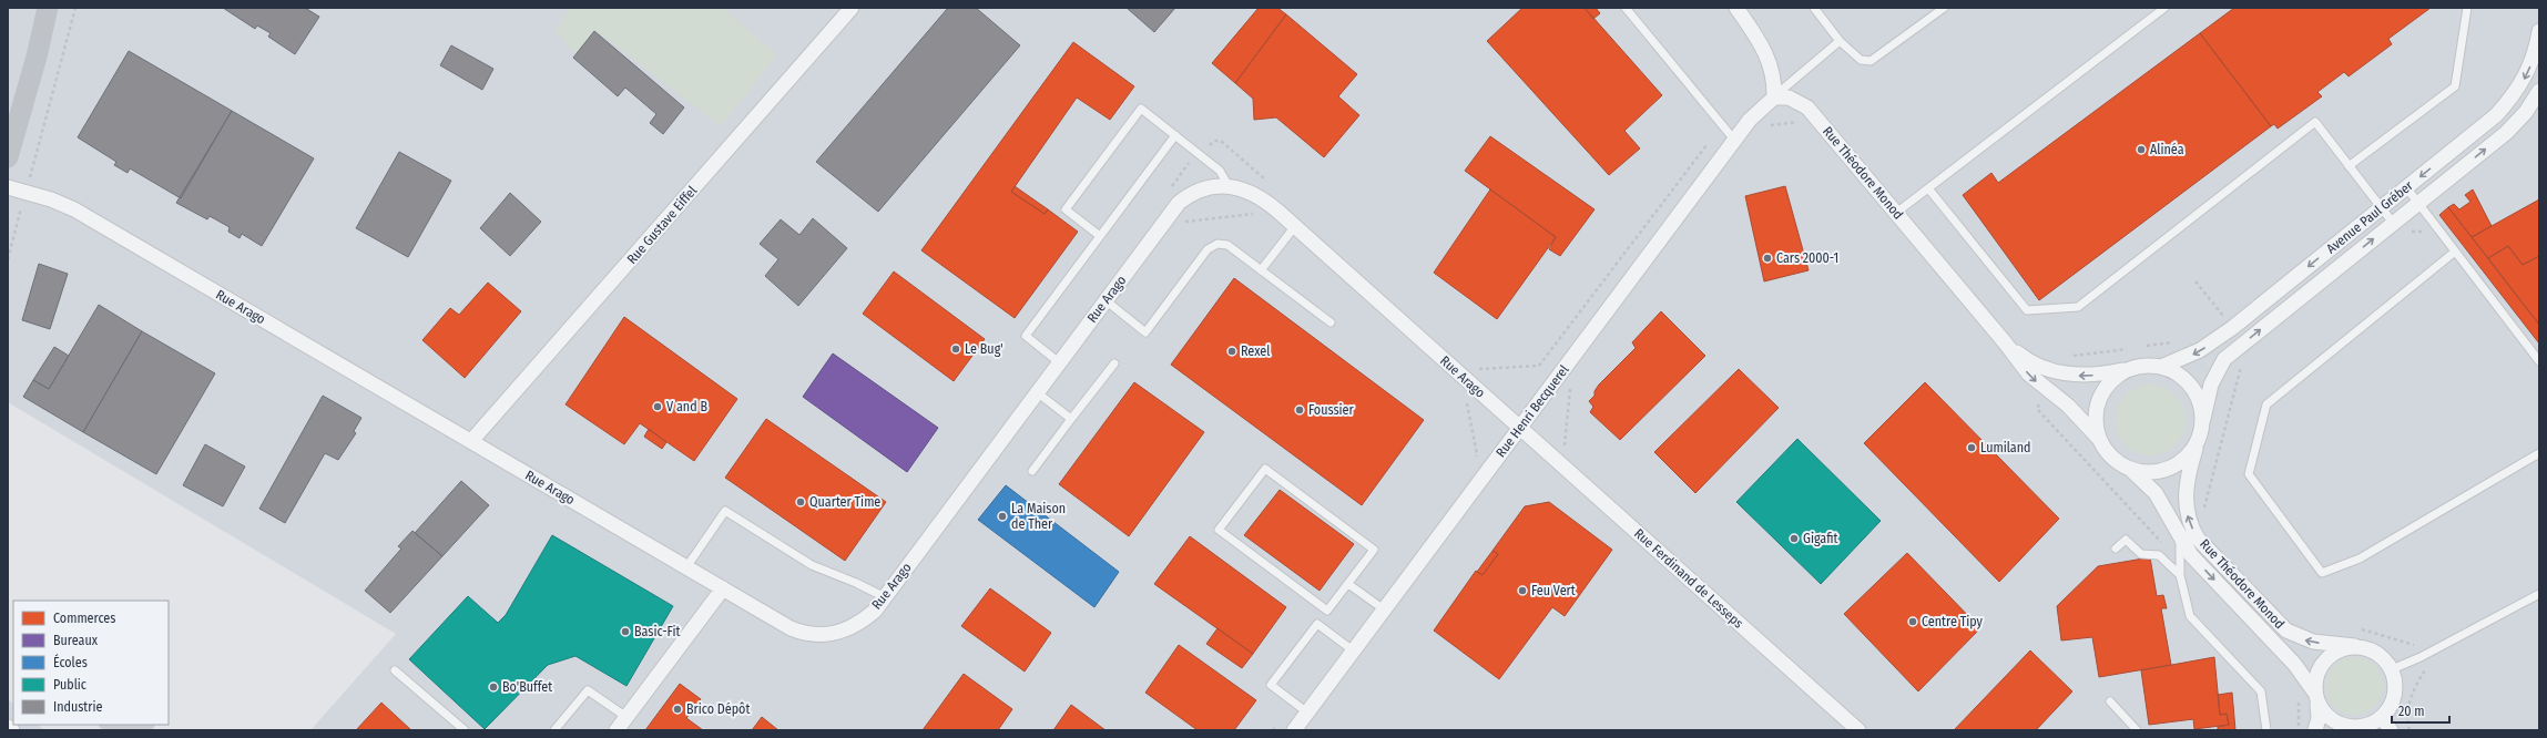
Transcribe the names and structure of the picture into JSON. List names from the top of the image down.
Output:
{
  "streets": {
    "street": [
      "Rue Théodore Monod",
      "Avenue Paul Gréber",
      "Rue Gustave Eiffel",
      "Rue Arago",
      "Rue Henri Becquerel",
      "Rue Ferdinand de Lesseps"
    ]
  },
  "crossings": [
    ["Rue Théodore Monod", "Avenue Paul Gréber"],
    ["Rue Théodore Monod", "Rue Henri Becquerel"],
    ["Rue Gustave Eiffel", "Rue Arago"],
    ["Rue Arago", "Rue Henri Becquerel"],
    ["Rue Arago", "Rue Ferdinand de Lesseps"],
    ["Rue Henri Becquerel", "Rue Ferdinand de Lesseps"]
  ],
  "places": [
    "Alinéa",
    "Cars 2000-1",
    "Le Bug'",
    "Rexel",
    "V and B",
    "Foussier",
    "Lumiland",
    "Quarter Time",
    "La Maison de Ther",
    "Gigafit",
    "Feu Vert",
    "Centre Tipy",
    "Basic-Fit",
    "Bo'Buffet",
    "Brico Dépôt"
  ],
  "legend": [
    "Commerces",
    "Bureaux",
    "Écoles",
    "Public",
    "Industrie"
  ],
  "scale_bar": "20 m"
}
